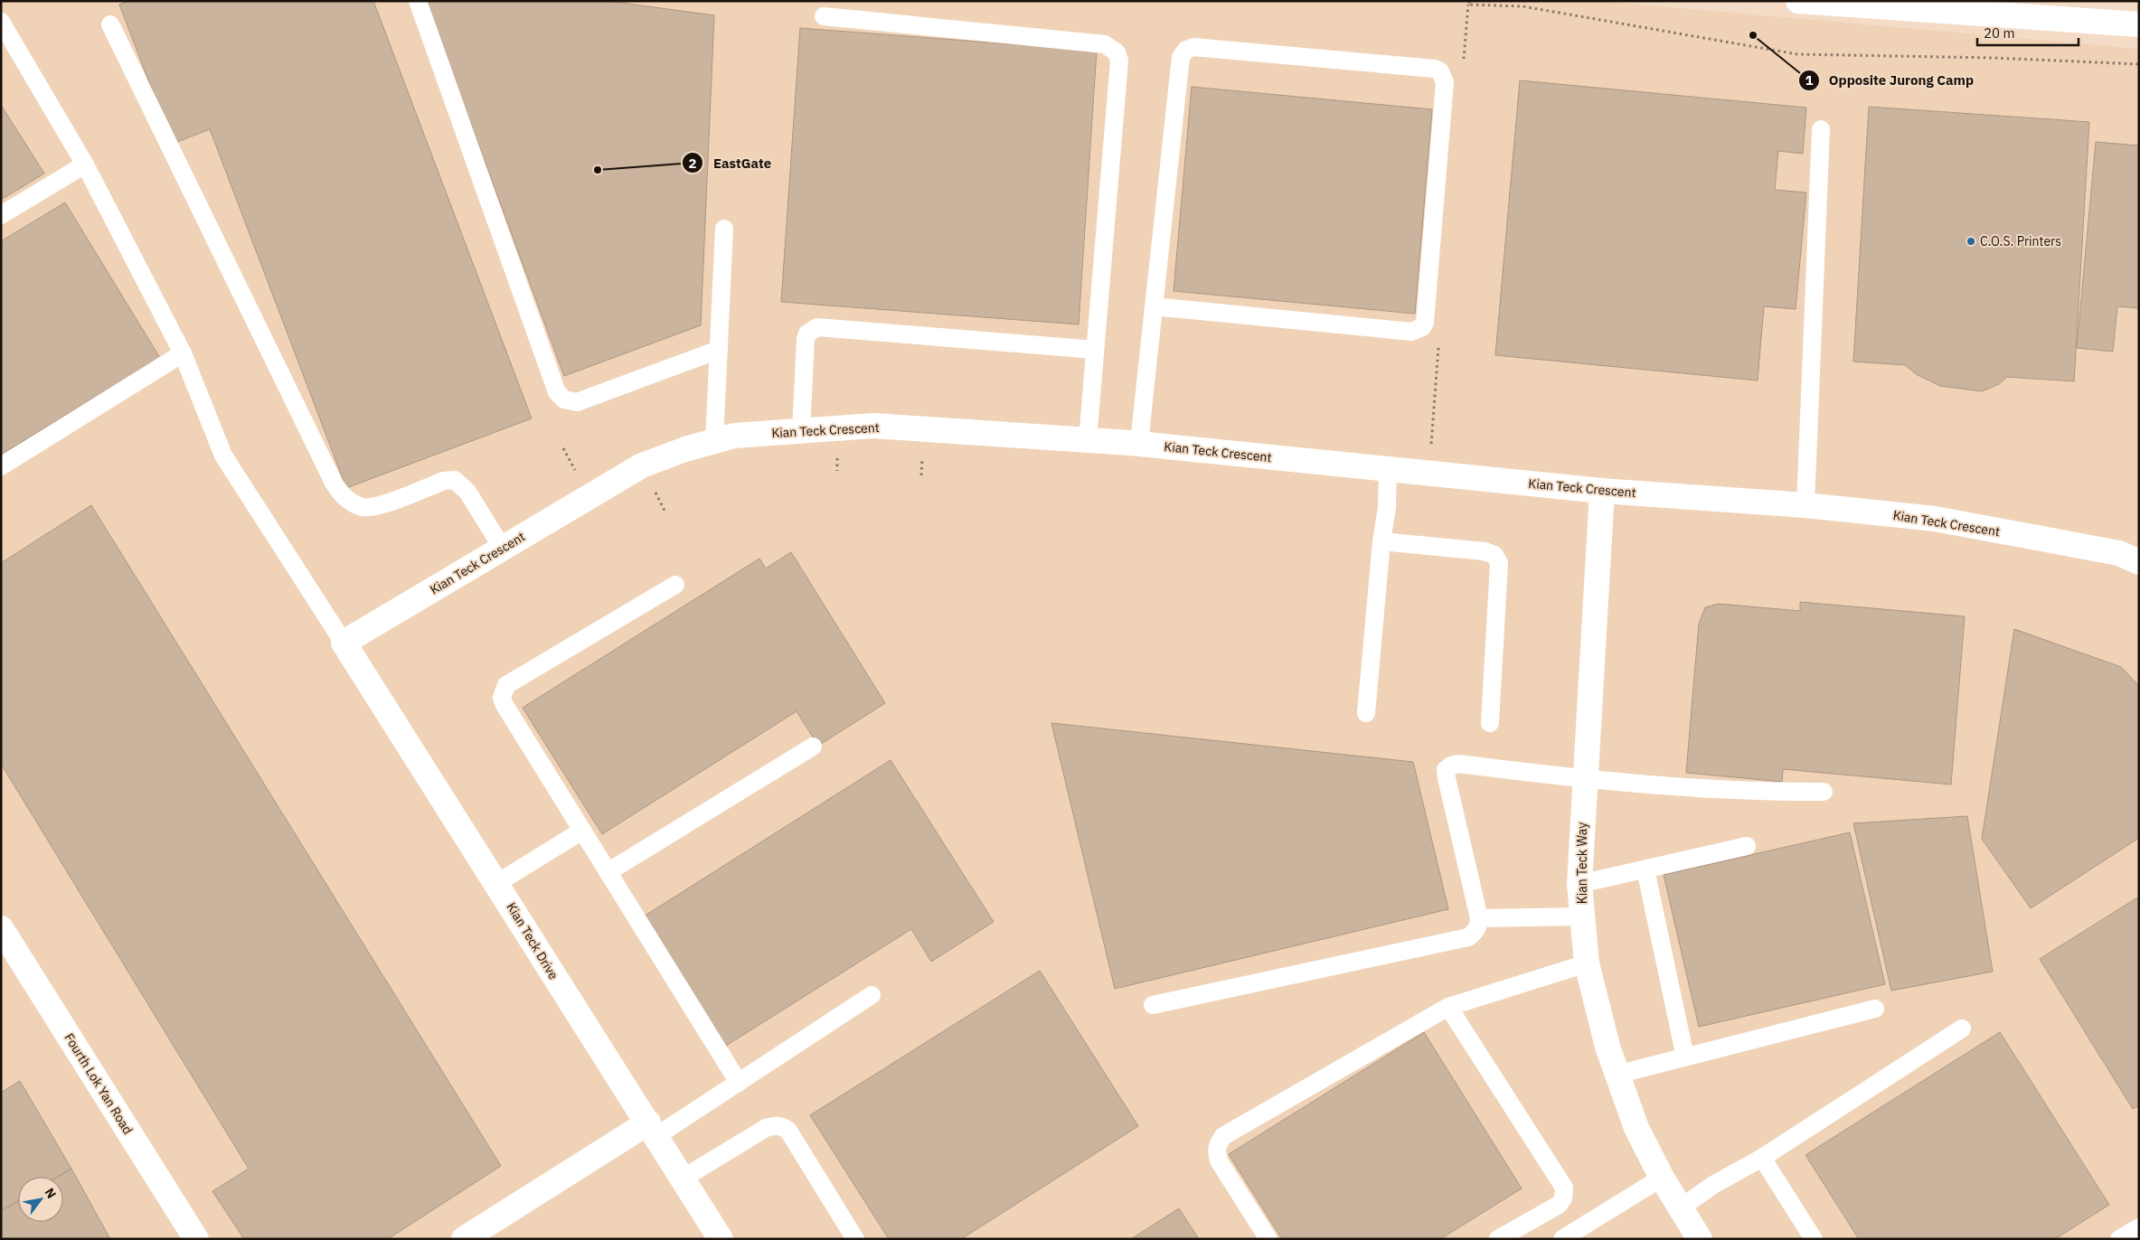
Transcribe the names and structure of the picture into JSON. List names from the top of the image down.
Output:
{
  "streets": {
    "street": [
      "Kian Teck Crescent",
      "Kian Teck Way",
      "Kian Teck Drive",
      "Fourth Lok Yan Road"
    ]
  },
  "crossings": [
    ["Kian Teck Crescent", "Kian Teck Way"],
    ["Kian Teck Crescent", "Kian Teck Drive"]
  ],
  "places": ["Opposite Jurong Camp", "EastGate", "C.O.S. Printers"],
  "scale_bar": "20 m",
  "north": "top right"
}
